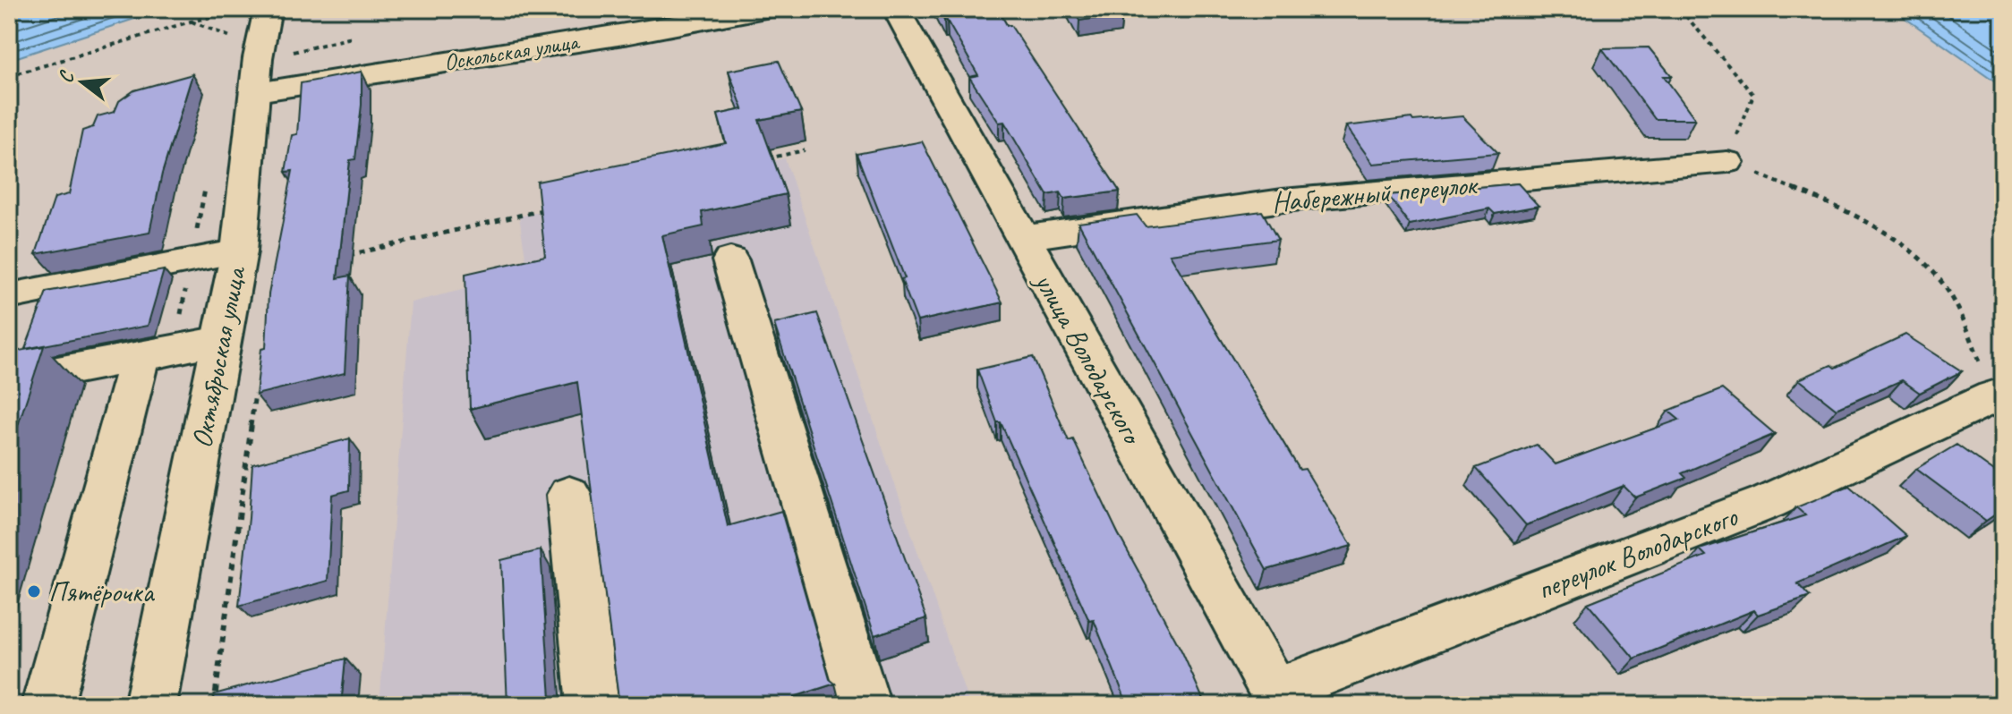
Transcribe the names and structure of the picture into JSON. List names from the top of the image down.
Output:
{
  "streets": {
    "street": [
      "Оскольская улица",
      "Набережный переулок",
      "Октябрьская улица",
      "улица Володарского",
      "переулок Володарского"
    ]
  },
  "crossings": [
    ["Оскольская улица", "Октябрьская улица"],
    ["Набережный переулок", "улица Володарского"],
    ["улица Володарского", "переулок Володарского"]
  ],
  "places": ["Пятёрочка"],
  "north": "left"
}
